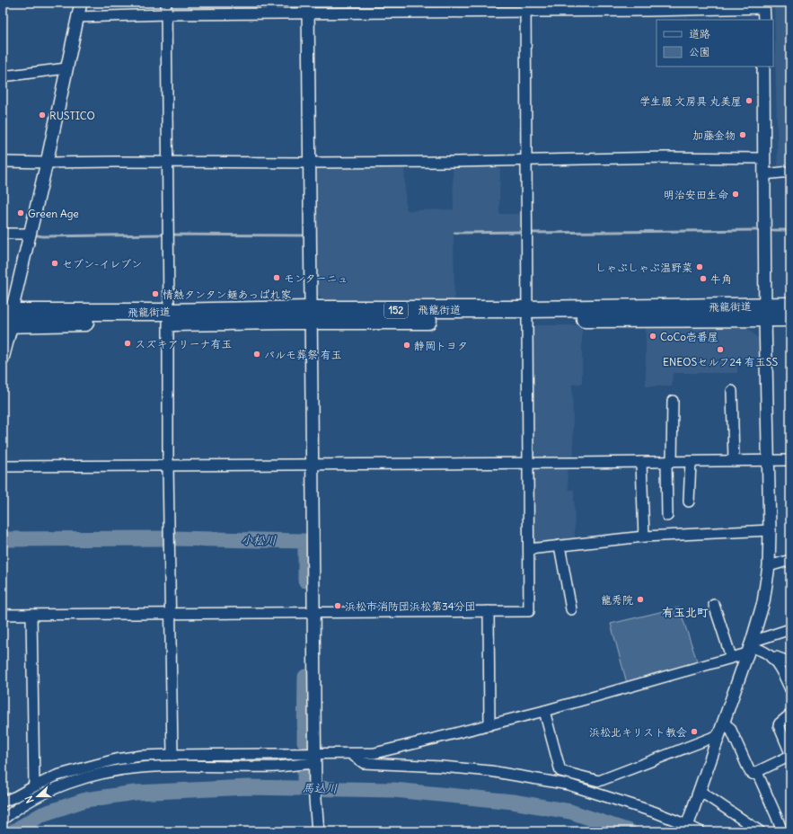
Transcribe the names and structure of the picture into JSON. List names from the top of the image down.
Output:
{
  "streets": {
    "highway": ["飛龍街道", "152"]
  },
  "districts": ["有玉北町"],
  "water": ["小松川", "馬込川"],
  "places": [
    "学生服 文房具 丸美屋",
    "RUSTICO",
    "加藤金物",
    "明治安田生命",
    "Green Age",
    "セブン-イレブン",
    "しゃぶしゃぶ温野菜",
    "モンターニュ",
    "牛角",
    "情熱タンタン麺あっぱれ家",
    "CoCo壱番屋",
    "スズキアリーナ有玉",
    "静岡トヨタ",
    "ENEOSセルフ24 有玉SS",
    "パルモ葬祭 有玉",
    "龍秀院",
    "浜松市消防団浜松第34分団",
    "浜松北キリスト教会"
  ],
  "legend": ["道路", "公園"],
  "north": "left"
}
